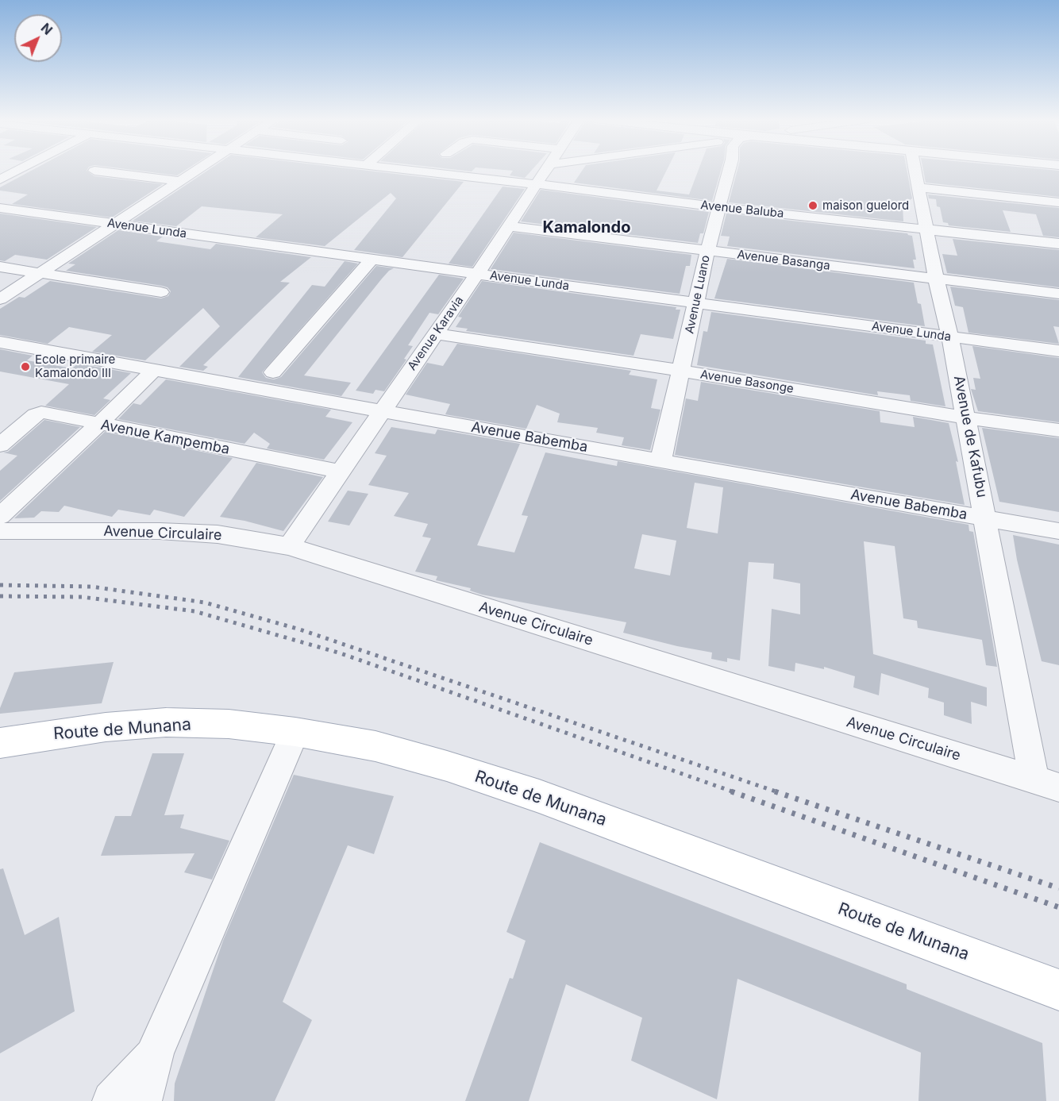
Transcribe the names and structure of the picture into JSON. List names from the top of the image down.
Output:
{
  "streets": {
    "main road": ["Route de Munana"],
    "street": [
      "Avenue Baluba",
      "Avenue Lunda",
      "Avenue Basanga",
      "Avenue Luano",
      "Avenue Karavia",
      "Avenue Basonge",
      "Avenue de Kafubu",
      "Avenue Kampemba",
      "Avenue Babemba",
      "Avenue Circulaire"
    ]
  },
  "crossings": [
    ["Avenue Baluba", "Avenue Luano"],
    ["Avenue Baluba", "Avenue Karavia"],
    ["Avenue Baluba", "Avenue de Kafubu"],
    ["Avenue Lunda", "Avenue Luano"],
    ["Avenue Lunda", "Avenue Karavia"],
    ["Avenue Lunda", "Avenue de Kafubu"],
    ["Avenue Basanga", "Avenue Luano"],
    ["Avenue Basanga", "Avenue Karavia"],
    ["Avenue Basanga", "Avenue de Kafubu"],
    ["Avenue Luano", "Avenue Basonge"],
    ["Avenue Luano", "Avenue Babemba"],
    ["Avenue Karavia", "Avenue Basonge"],
    ["Avenue Karavia", "Avenue Kampemba"],
    ["Avenue Karavia", "Avenue Babemba"],
    ["Avenue Karavia", "Avenue Circulaire"],
    ["Avenue Basonge", "Avenue de Kafubu"],
    ["Avenue de Kafubu", "Avenue Babemba"],
    ["Avenue de Kafubu", "Avenue Circulaire"]
  ],
  "districts": ["Kamalondo"],
  "places": ["maison guelord", "Ecole primaire Kamalondo III"],
  "north": "top right"
}
